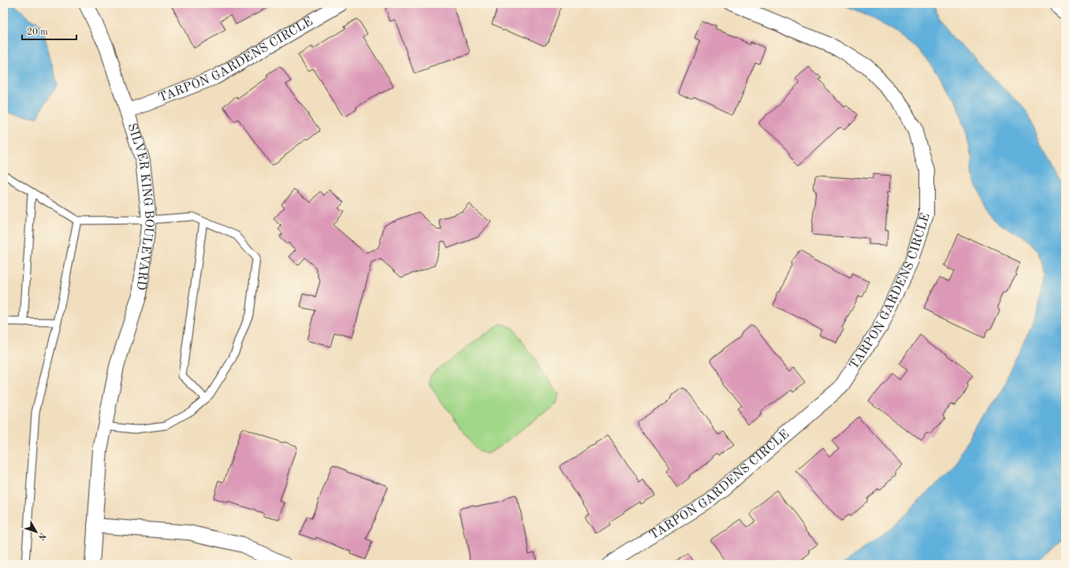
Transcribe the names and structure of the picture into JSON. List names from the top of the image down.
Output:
{
  "streets": {
    "street": ["TARPON GARDENS CIRCLE", "SILVER KING BOULEVARD"]
  },
  "crossings": [
    ["TARPON GARDENS CIRCLE", "SILVER KING BOULEVARD"]
  ],
  "scale_bar": "20 m",
  "north": "bottom right"
}
